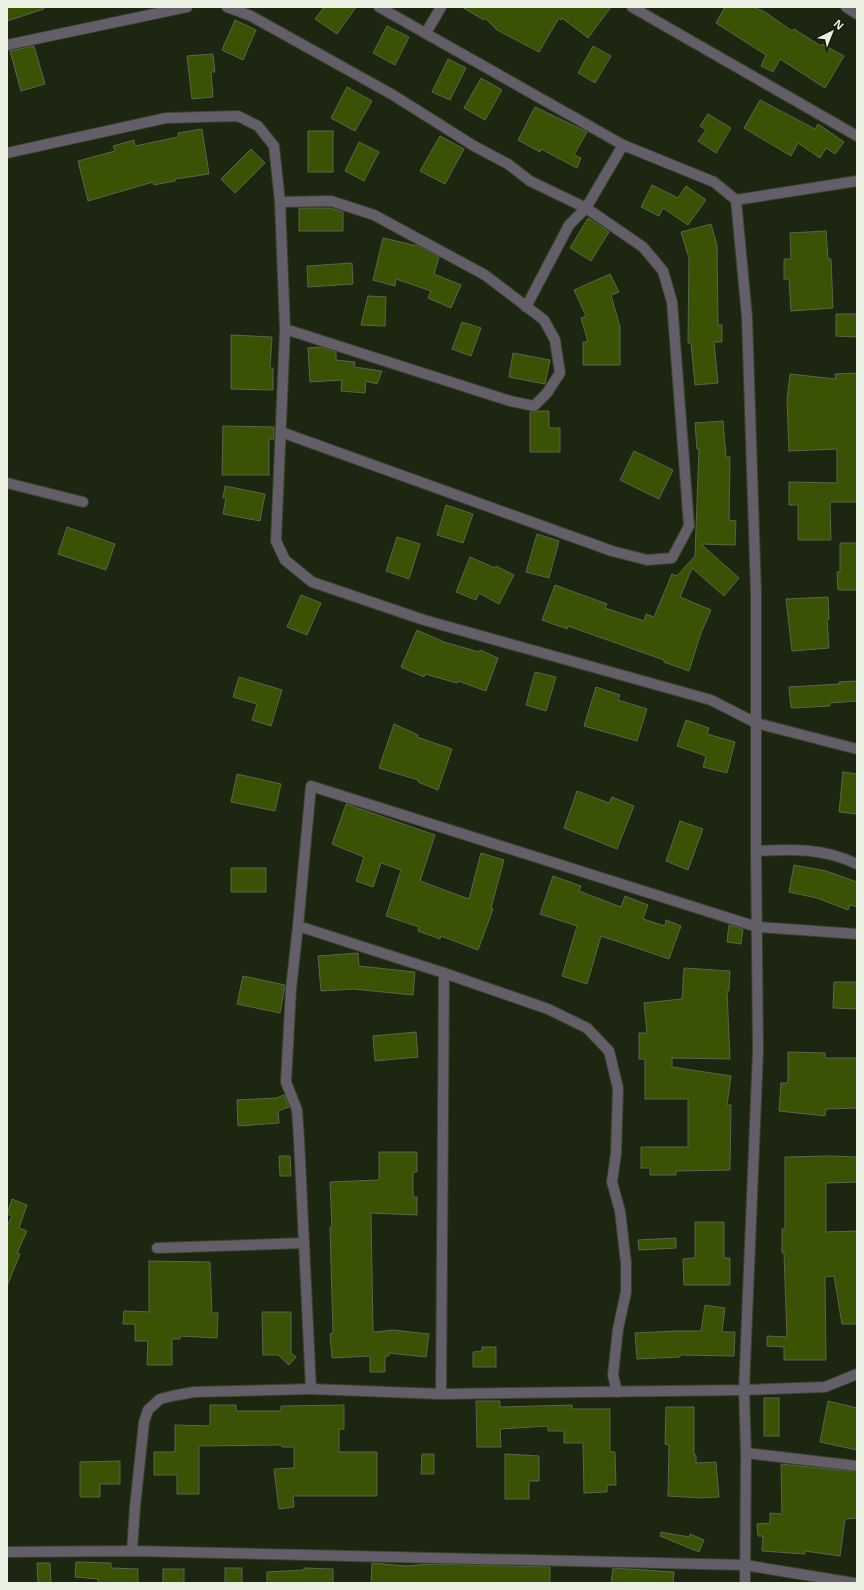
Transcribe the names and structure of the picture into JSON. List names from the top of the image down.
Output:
{
  "north": "top right"
}
